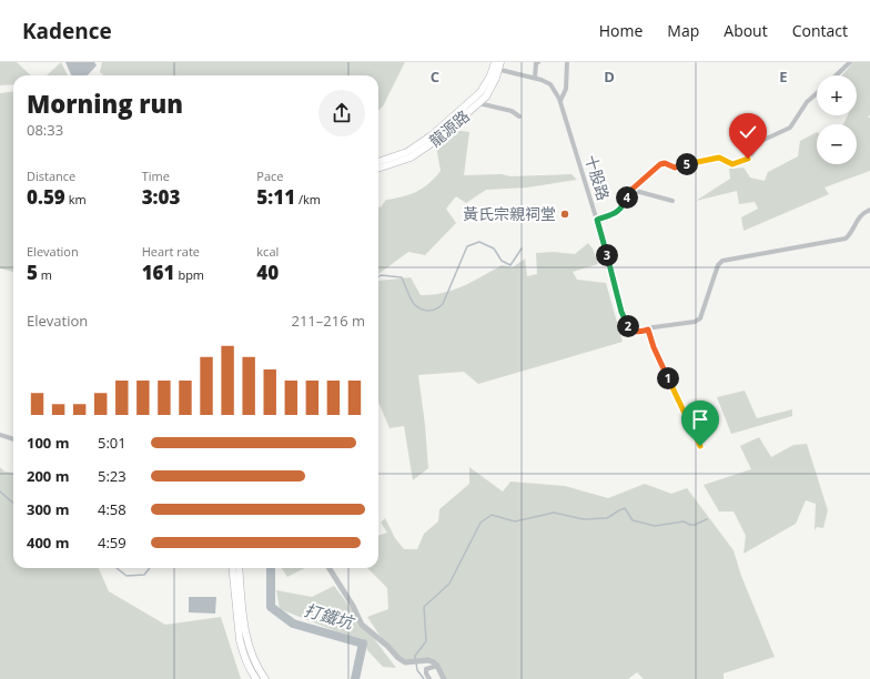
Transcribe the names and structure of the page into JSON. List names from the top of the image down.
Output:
{
  "streets": {
    "main road": ["龍源路"],
    "street": ["十股路"]
  },
  "crossings": [
    ["龍源路", "十股路"]
  ],
  "water": ["打鐵坑"],
  "places": ["黃氏宗親祠堂"],
  "page": {
    "header": "Kadence",
    "nav": [
      "Home",
      "Map",
      "About",
      "Contact"
    ],
    "map_buttons": ["+", "−"],
    "heading": ["Morning run", "08:33"],
    "stats": [
      ["Distance", "0.59 km"],
      ["Time", "3:03"],
      ["Pace", "5:11 /km"],
      ["Elevation", "5 m"],
      ["Heart rate", "161 bpm"],
      ["kcal", "40"]
    ],
    "pins": [
      "5",
      "4",
      "3",
      "2",
      "1"
    ],
    "chart": ["Elevation", "211–216 m"],
    "list": [
      {
        "name": "100 m",
        "note": "5:01"
      },
      {
        "name": "200 m",
        "note": "5:23"
      },
      {
        "name": "300 m",
        "note": "4:58"
      },
      {
        "name": "400 m",
        "note": "4:59"
      }
    ]
  },
  "grid": {
    "columns": ["C", "D", "E"]
  }
}
